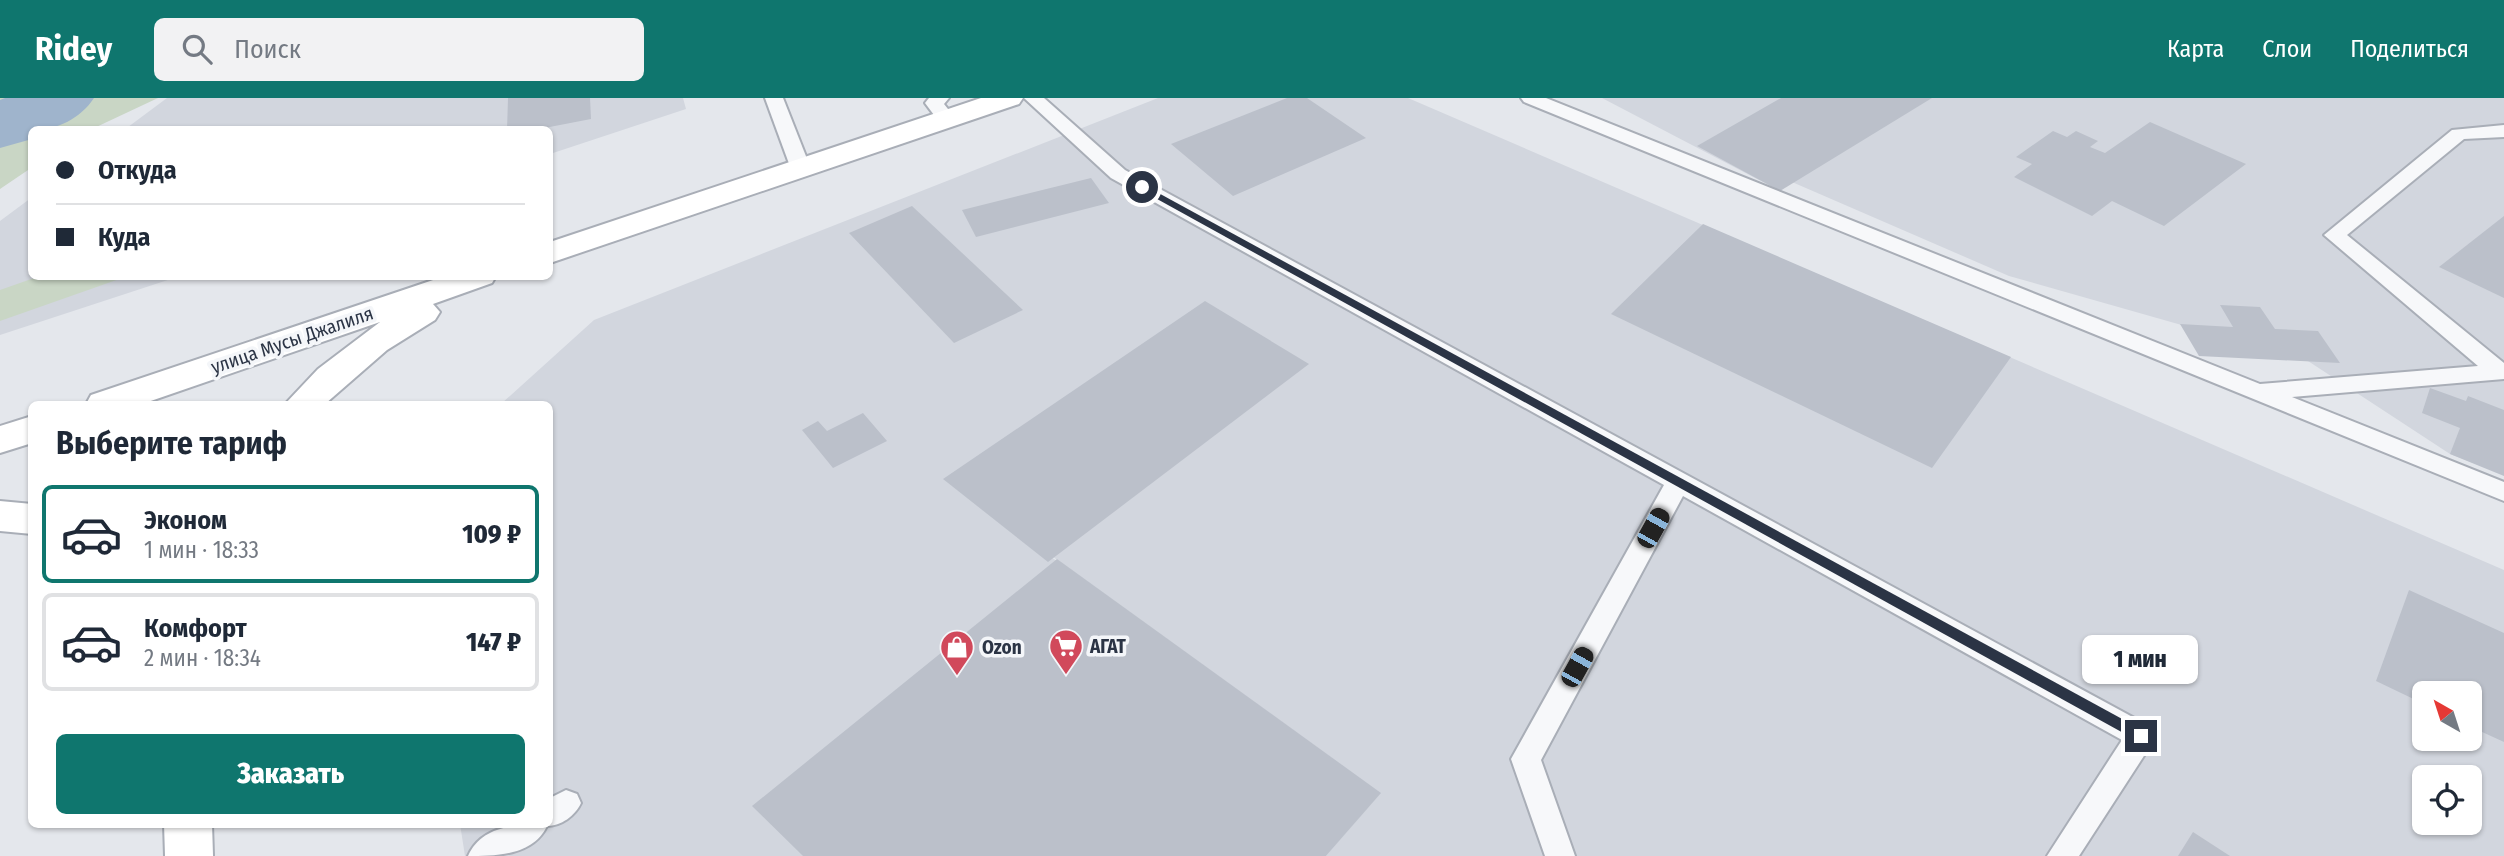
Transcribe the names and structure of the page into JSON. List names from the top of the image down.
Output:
{
  "streets": {
    "main road": ["улица Мусы Джалиля"]
  },
  "places": {
    "supermarket": ["АГАТ"],
    "shop": ["Ozon"]
  },
  "north": "top left",
  "page": {
    "header": "Ridey",
    "search": "Поиск",
    "nav": ["Карта", "Слои", "Поделиться"],
    "banner": ["Откуда", "Куда"],
    "heading": "Выберите тариф",
    "list": [
      {
        "name": "Эконом",
        "note": "1 мин · 18:33",
        "value": "109 ₽"
      },
      {
        "name": "Комфорт",
        "note": "2 мин · 18:34",
        "value": "147 ₽"
      }
    ],
    "bubble": "1 мин",
    "buttons": "Заказать"
  }
}
